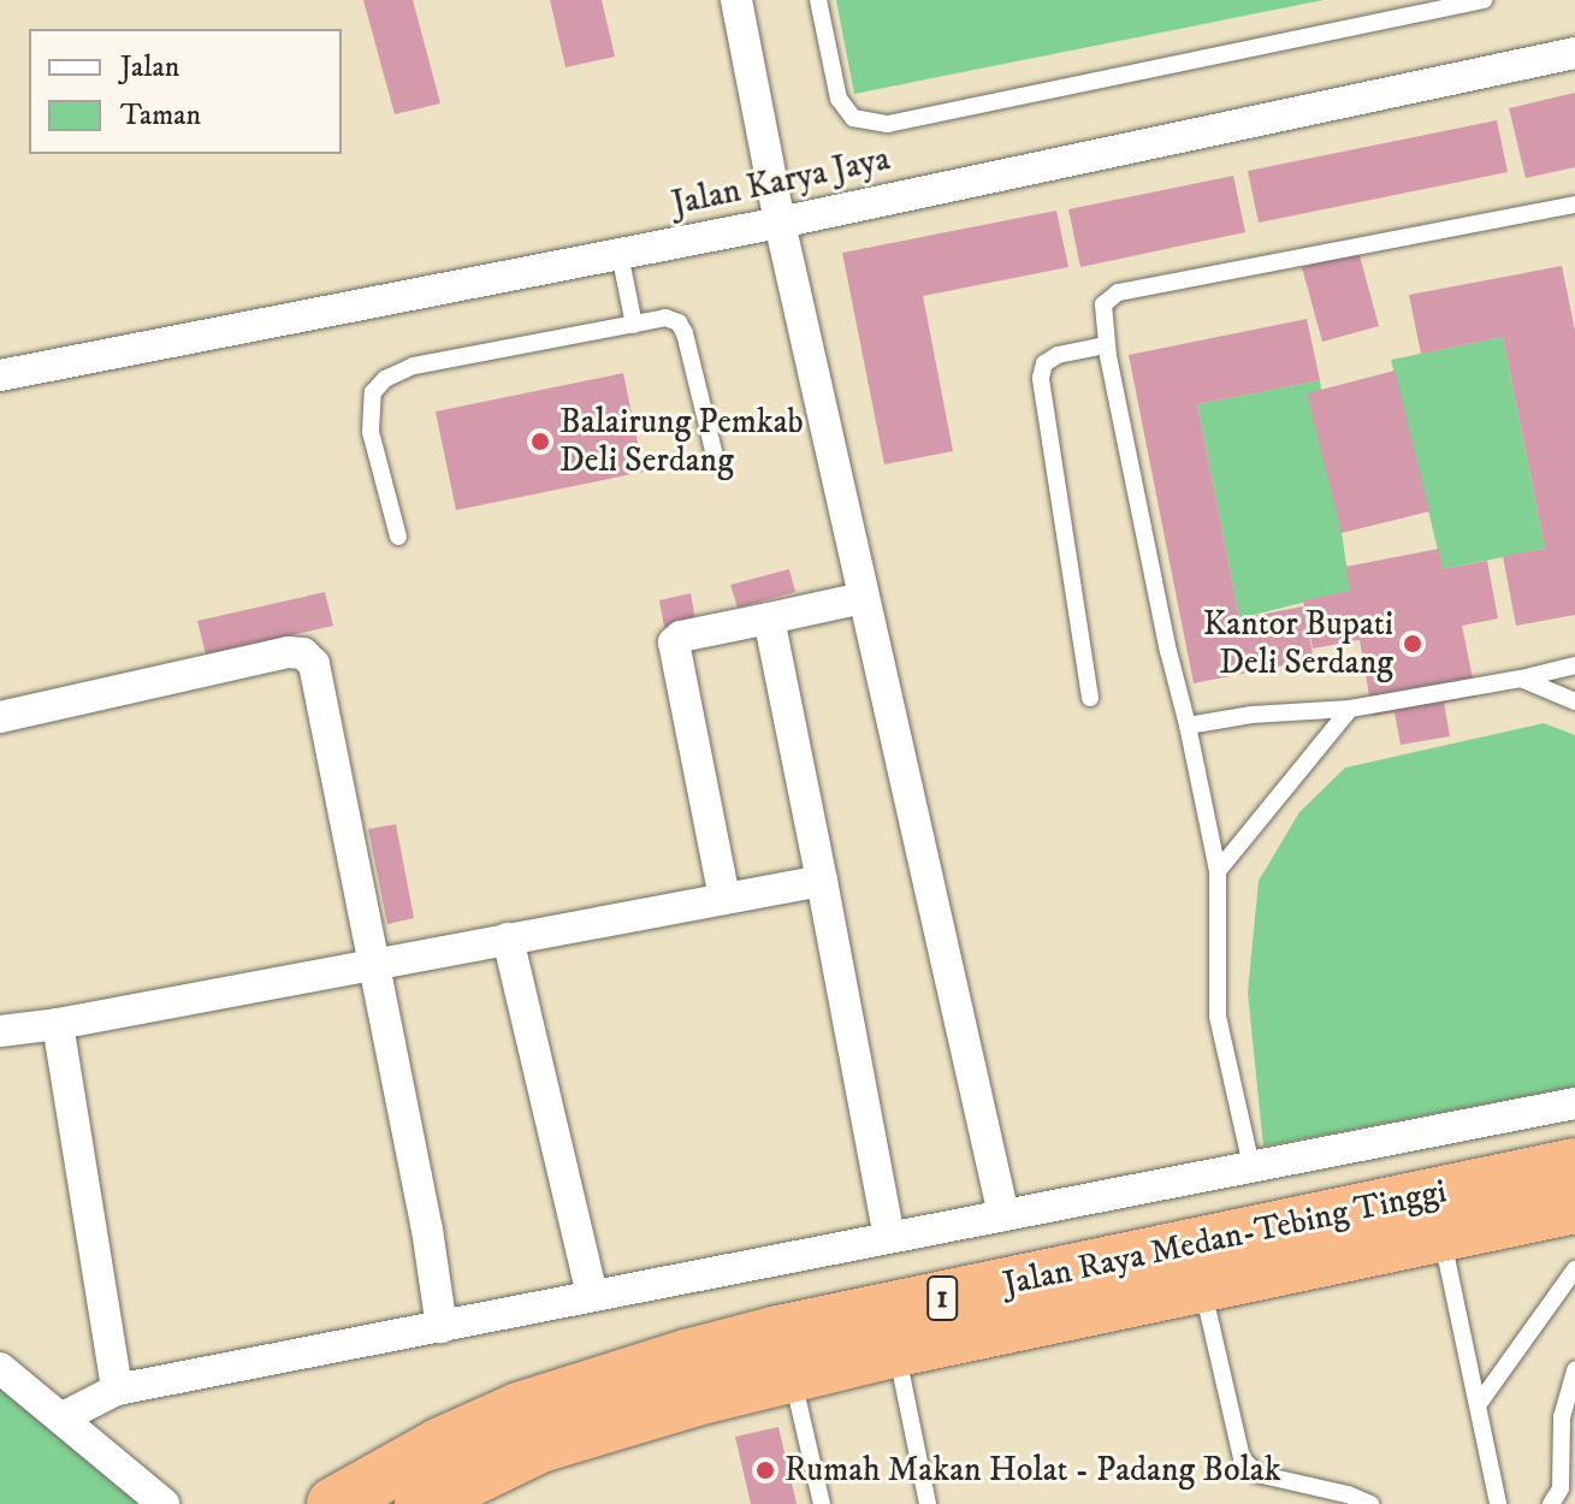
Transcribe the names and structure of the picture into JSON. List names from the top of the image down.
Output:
{
  "streets": {
    "highway": ["Jalan Raya Medan-Tebing Tinggi", "1"],
    "street": ["Jalan Karya Jaya"]
  },
  "places": ["Balairung Pemkab Deli Serdang", "Kantor Bupati Deli Serdang", "Rumah Makan Holat - Padang Bolak"],
  "legend": ["Jalan", "Taman"]
}
